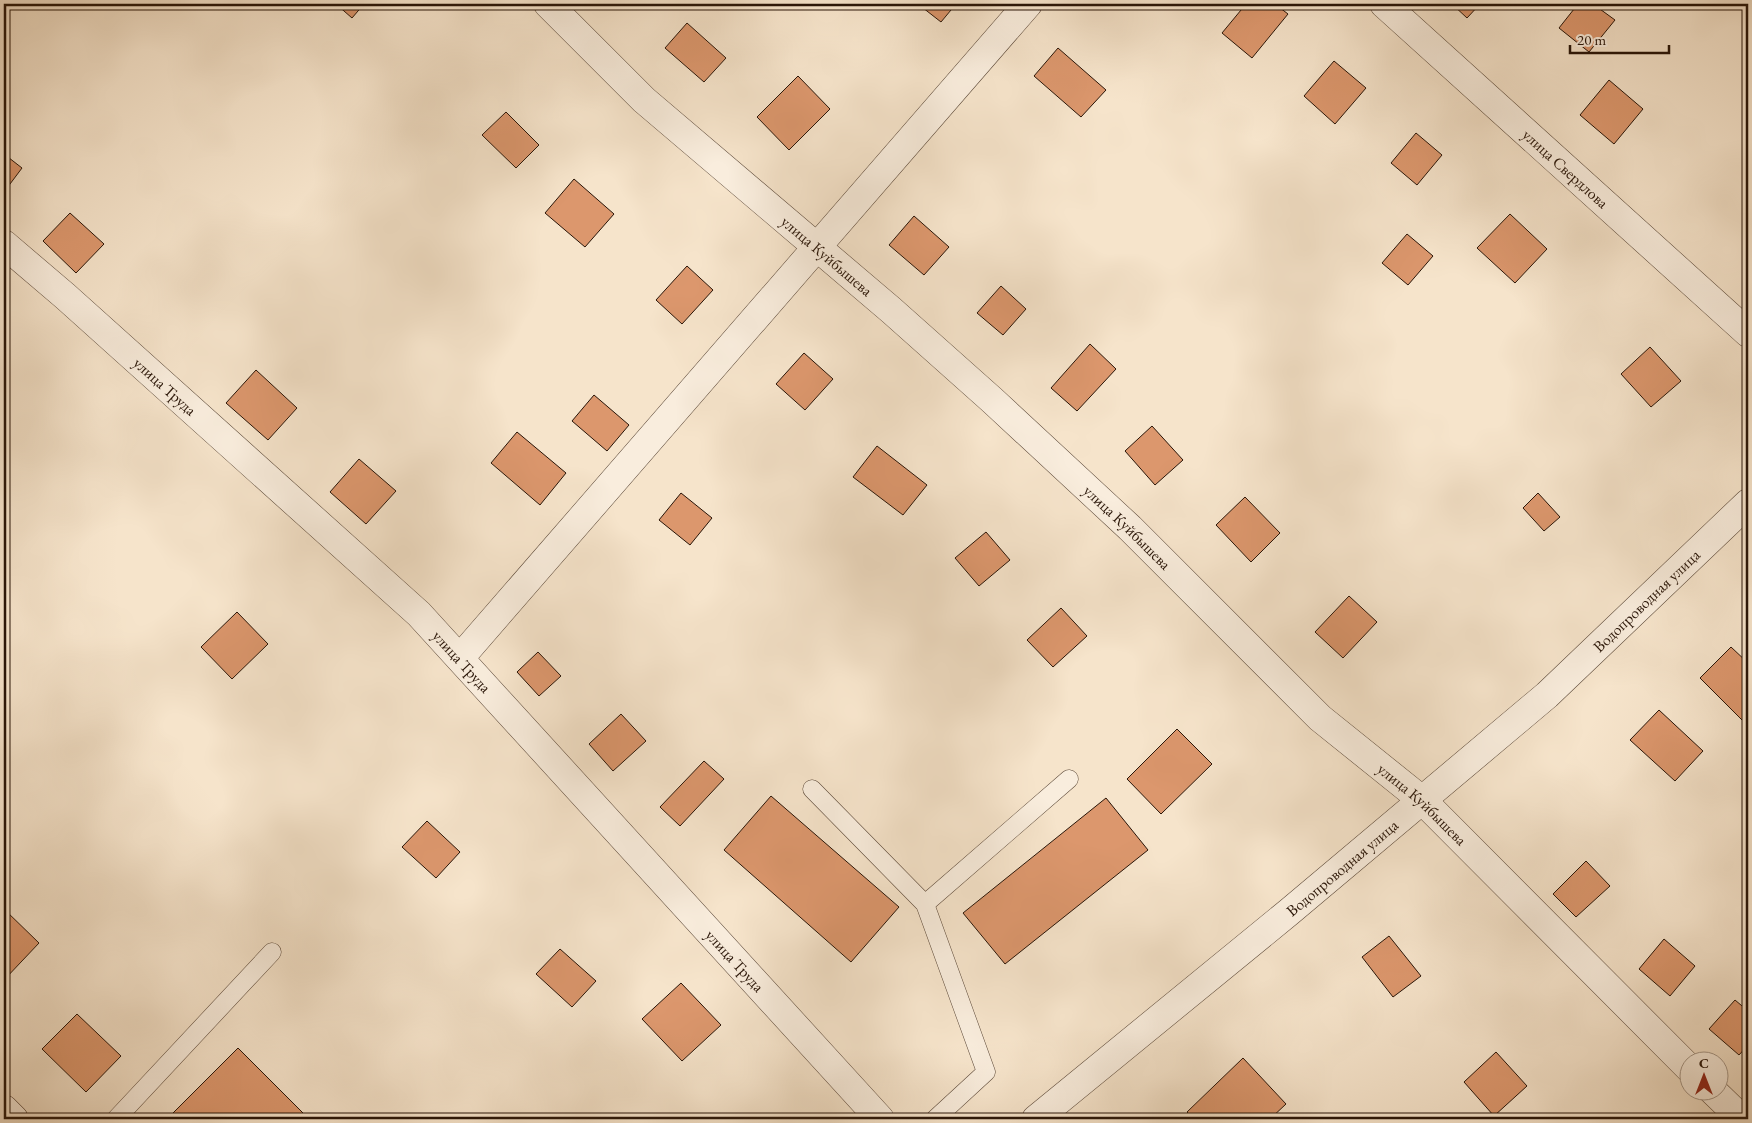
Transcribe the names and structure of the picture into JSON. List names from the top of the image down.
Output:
{
  "streets": {
    "street": [
      "улица Свердлова",
      "улица Куйбышева",
      "улица Труда",
      "Водопроводная улица"
    ]
  },
  "crossings": [
    ["улица Куйбышева", "Водопроводная улица"]
  ],
  "scale_bar": "20 m",
  "north": "top"
}
